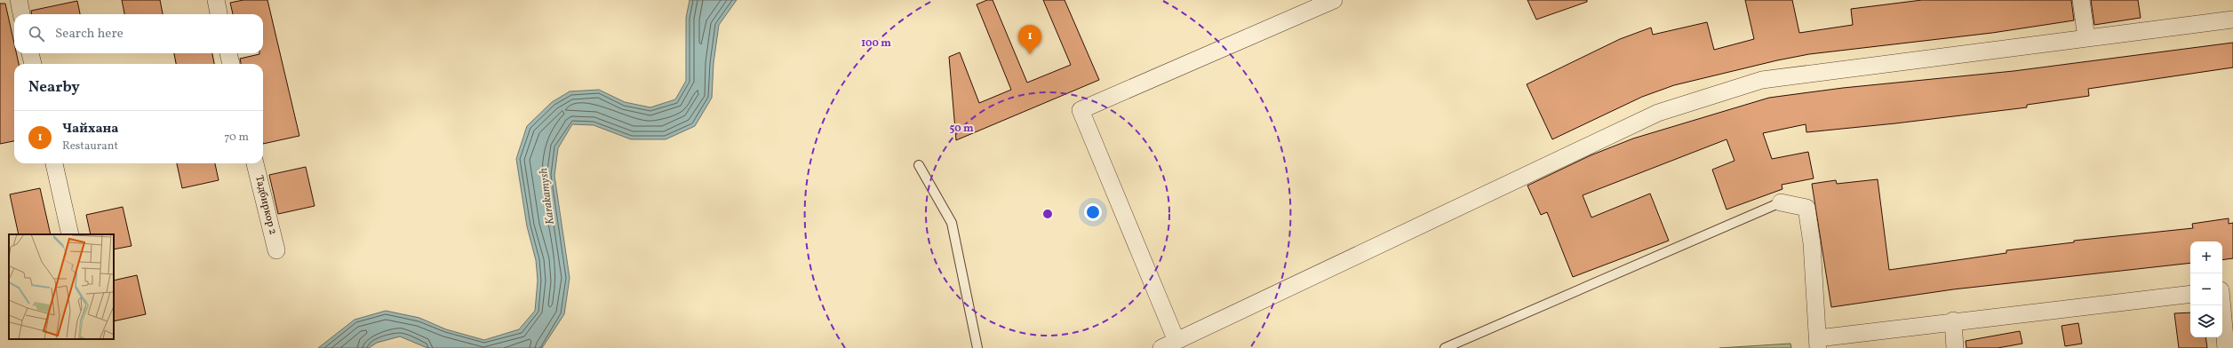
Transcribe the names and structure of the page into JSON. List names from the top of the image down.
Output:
{
  "streets": {
    "street": ["Тадбиркор 2"]
  },
  "water": ["Karakamysh"],
  "page": {
    "search": "Search here",
    "pins": "1",
    "heading": "Nearby",
    "list": [
      {
        "mark": "1",
        "name": "Чайхана",
        "note": "Restaurant",
        "value": "70 m"
      }
    ],
    "map_buttons": ["+", "−"]
  },
  "rings": ["100 m", "50 m"]
}
